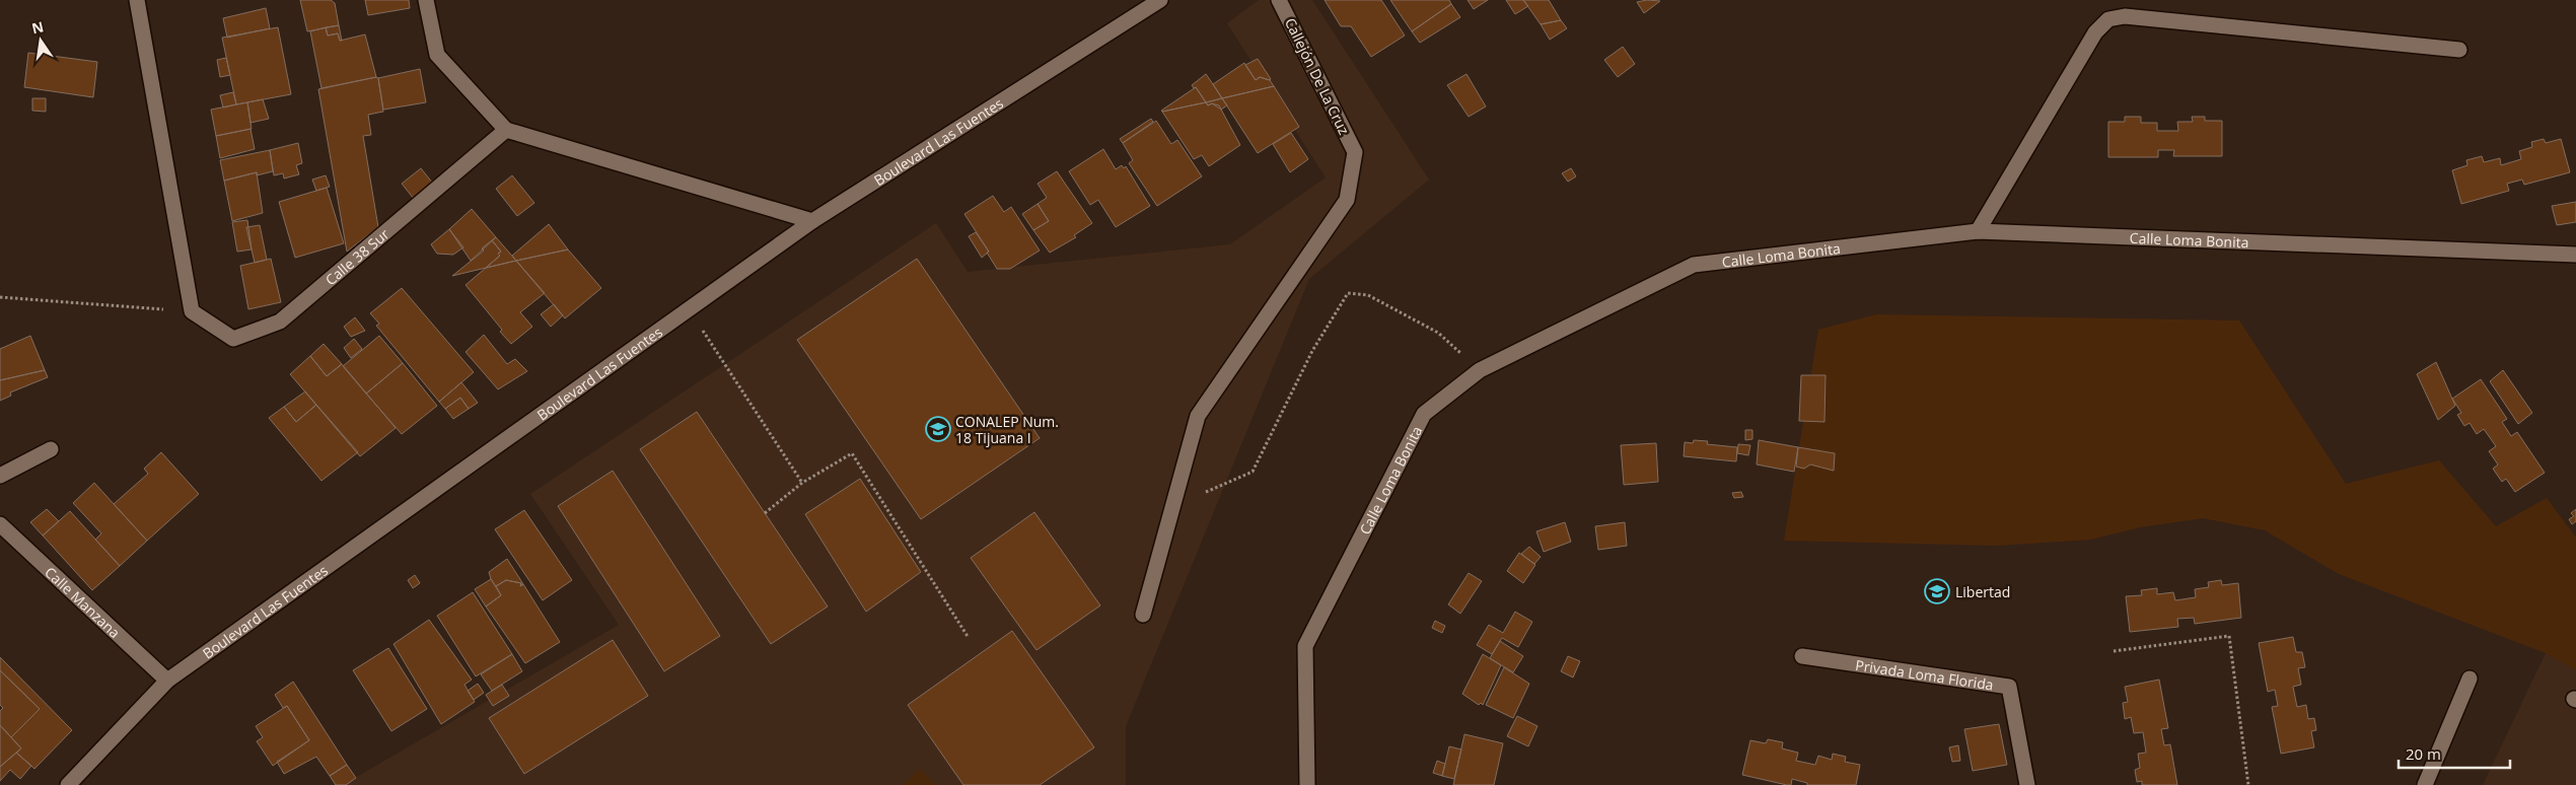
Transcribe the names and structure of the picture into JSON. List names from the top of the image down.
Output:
{
  "streets": {
    "street": [
      "Callejón De La Cruz",
      "Boulevard Las Fuentes",
      "Calle Loma Bonita",
      "Calle 38 Sur",
      "Calle Manzana",
      "Privada Loma Florida"
    ]
  },
  "crossings": [
    ["Boulevard Las Fuentes", "Calle Manzana"]
  ],
  "places": {
    "school or university": ["CONALEP Num. 18 Tijuana I", "Libertad"]
  },
  "scale_bar": "20 m",
  "north": "top"
}
